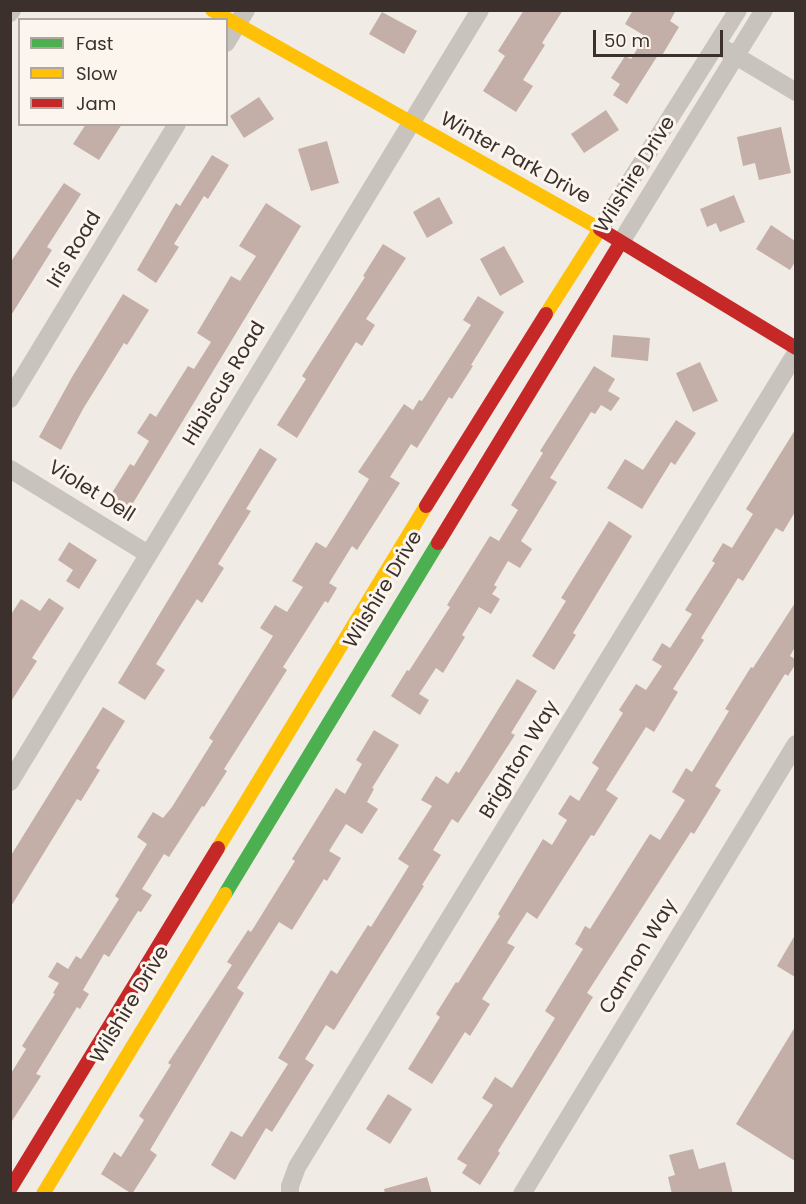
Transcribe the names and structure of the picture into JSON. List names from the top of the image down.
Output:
{
  "streets": {
    "street": [
      "Winter Park Drive",
      "Wilshire Drive",
      "Iris Road",
      "Hibiscus Road",
      "Violet Dell",
      "Brighton Way",
      "Cannon Way"
    ]
  },
  "crossings": [
    ["Winter Park Drive", "Wilshire Drive"],
    ["Winter Park Drive", "Hibiscus Road"],
    ["Winter Park Drive", "Brighton Way"],
    ["Hibiscus Road", "Violet Dell"]
  ],
  "legend": ["Fast", "Slow", "Jam"],
  "scale_bar": "50 m"
}
